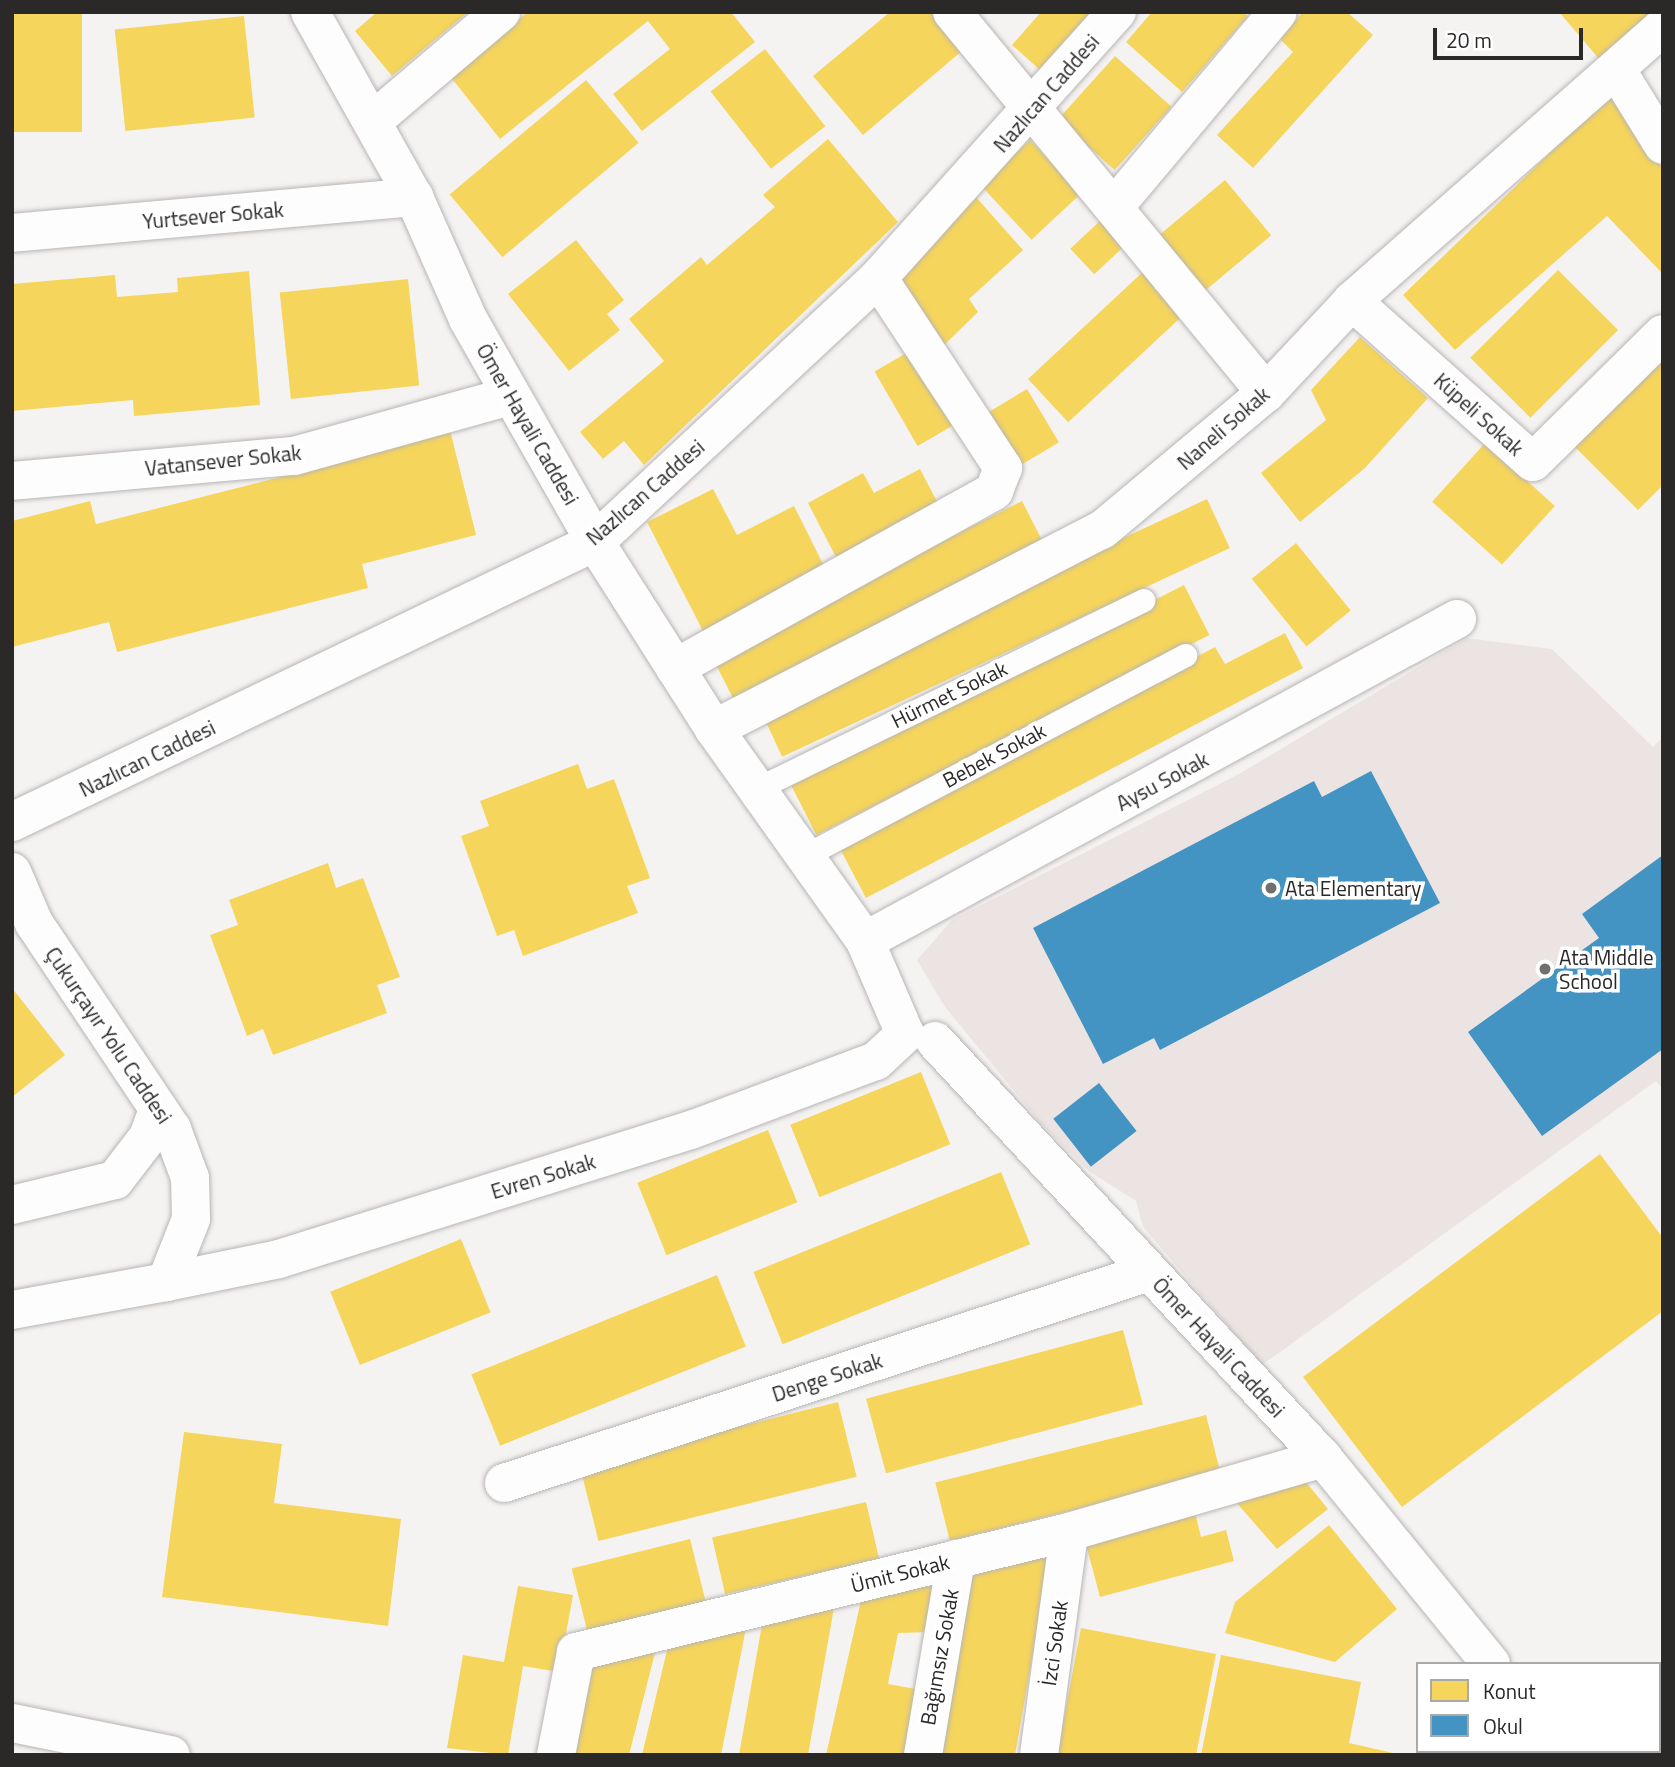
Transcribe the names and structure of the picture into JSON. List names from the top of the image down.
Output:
{
  "streets": {
    "street": [
      "Nazlıcan Caddesi",
      "Yurtsever Sokak",
      "Küpeli Sokak",
      "Ömer Hayali Caddesi",
      "Naneli Sokak",
      "Vatansever Sokak",
      "Aysu Sokak",
      "Çukurçayır Yolu Caddesi",
      "Evren Sokak",
      "Denge Sokak",
      "Ümit Sokak",
      "İzci Sokak",
      "Bağımsız Sokak"
    ],
    "lane": ["Hürmet Sokak", "Bebek Sokak"]
  },
  "crossings": [
    ["Nazlıcan Caddesi", "Ömer Hayali Caddesi"],
    ["Yurtsever Sokak", "Ömer Hayali Caddesi"],
    ["Küpeli Sokak", "Naneli Sokak"],
    ["Ömer Hayali Caddesi", "Naneli Sokak"],
    ["Ömer Hayali Caddesi", "Vatansever Sokak"],
    ["Ömer Hayali Caddesi", "Hürmet Sokak"],
    ["Ömer Hayali Caddesi", "Bebek Sokak"],
    ["Ömer Hayali Caddesi", "Aysu Sokak"],
    ["Ömer Hayali Caddesi", "Evren Sokak"],
    ["Ömer Hayali Caddesi", "Denge Sokak"],
    ["Ömer Hayali Caddesi", "Ümit Sokak"],
    ["Çukurçayır Yolu Caddesi", "Evren Sokak"],
    ["Ümit Sokak", "İzci Sokak"],
    ["Ümit Sokak", "Bağımsız Sokak"]
  ],
  "places": ["Ata Elementary", "Ata Middle School"],
  "legend": ["Konut", "Okul"],
  "scale_bar": "20 m"
}
